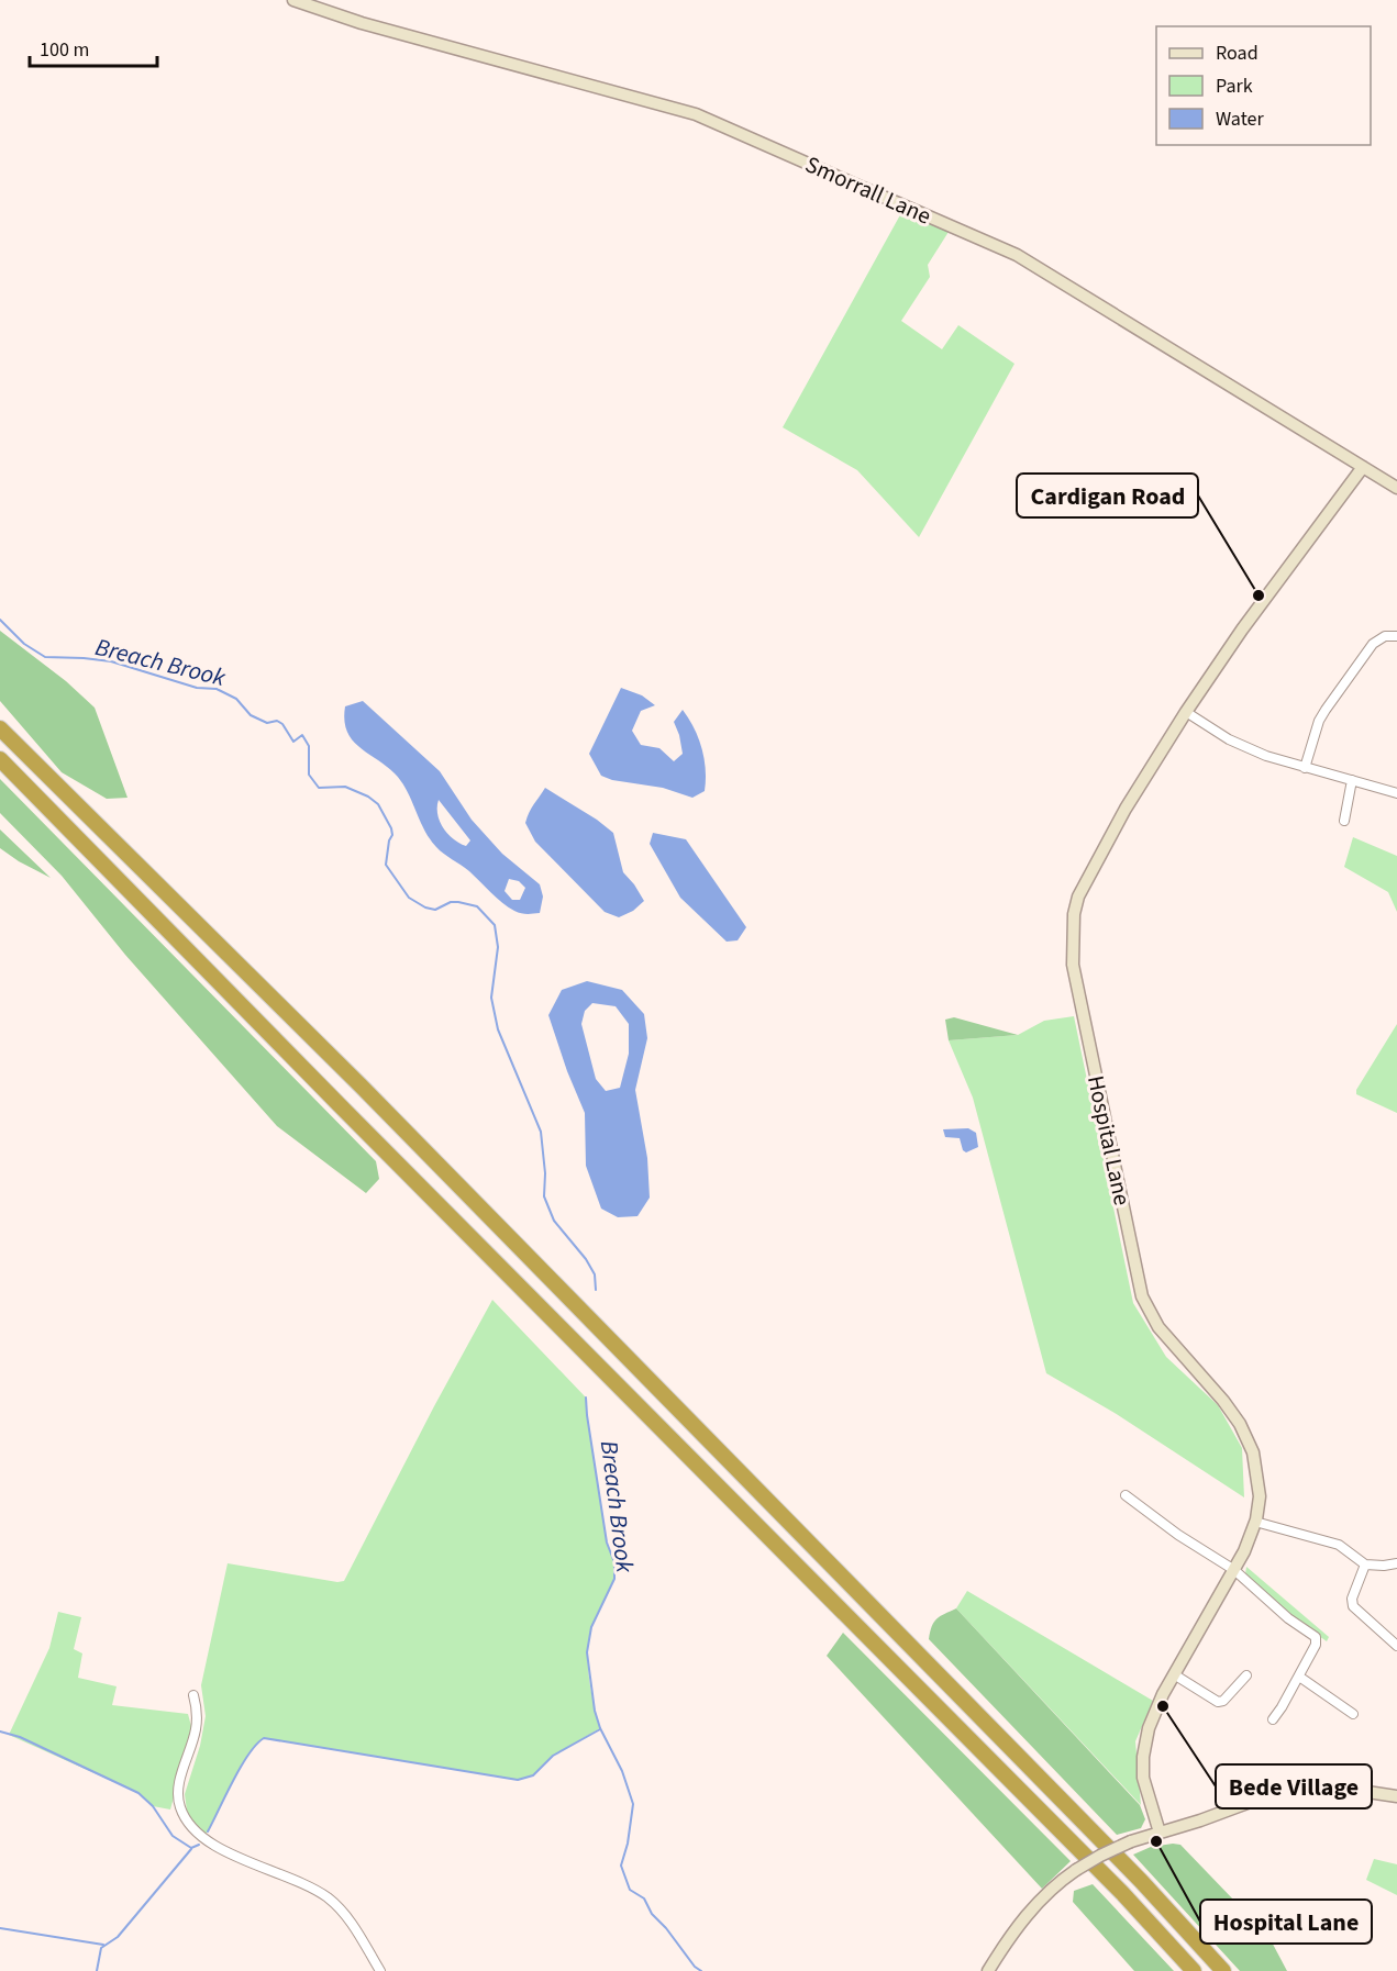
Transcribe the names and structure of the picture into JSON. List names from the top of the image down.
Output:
{
  "streets": {
    "street": ["Smorrall Lane", "Hospital Lane"]
  },
  "crossings": [
    ["Smorrall Lane", "Hospital Lane"]
  ],
  "water": ["Breach Brook"],
  "places": ["Cardigan Road", "Bede Village", "Hospital Lane"],
  "legend": ["Road", "Park", "Water"],
  "scale_bar": "100 m"
}
